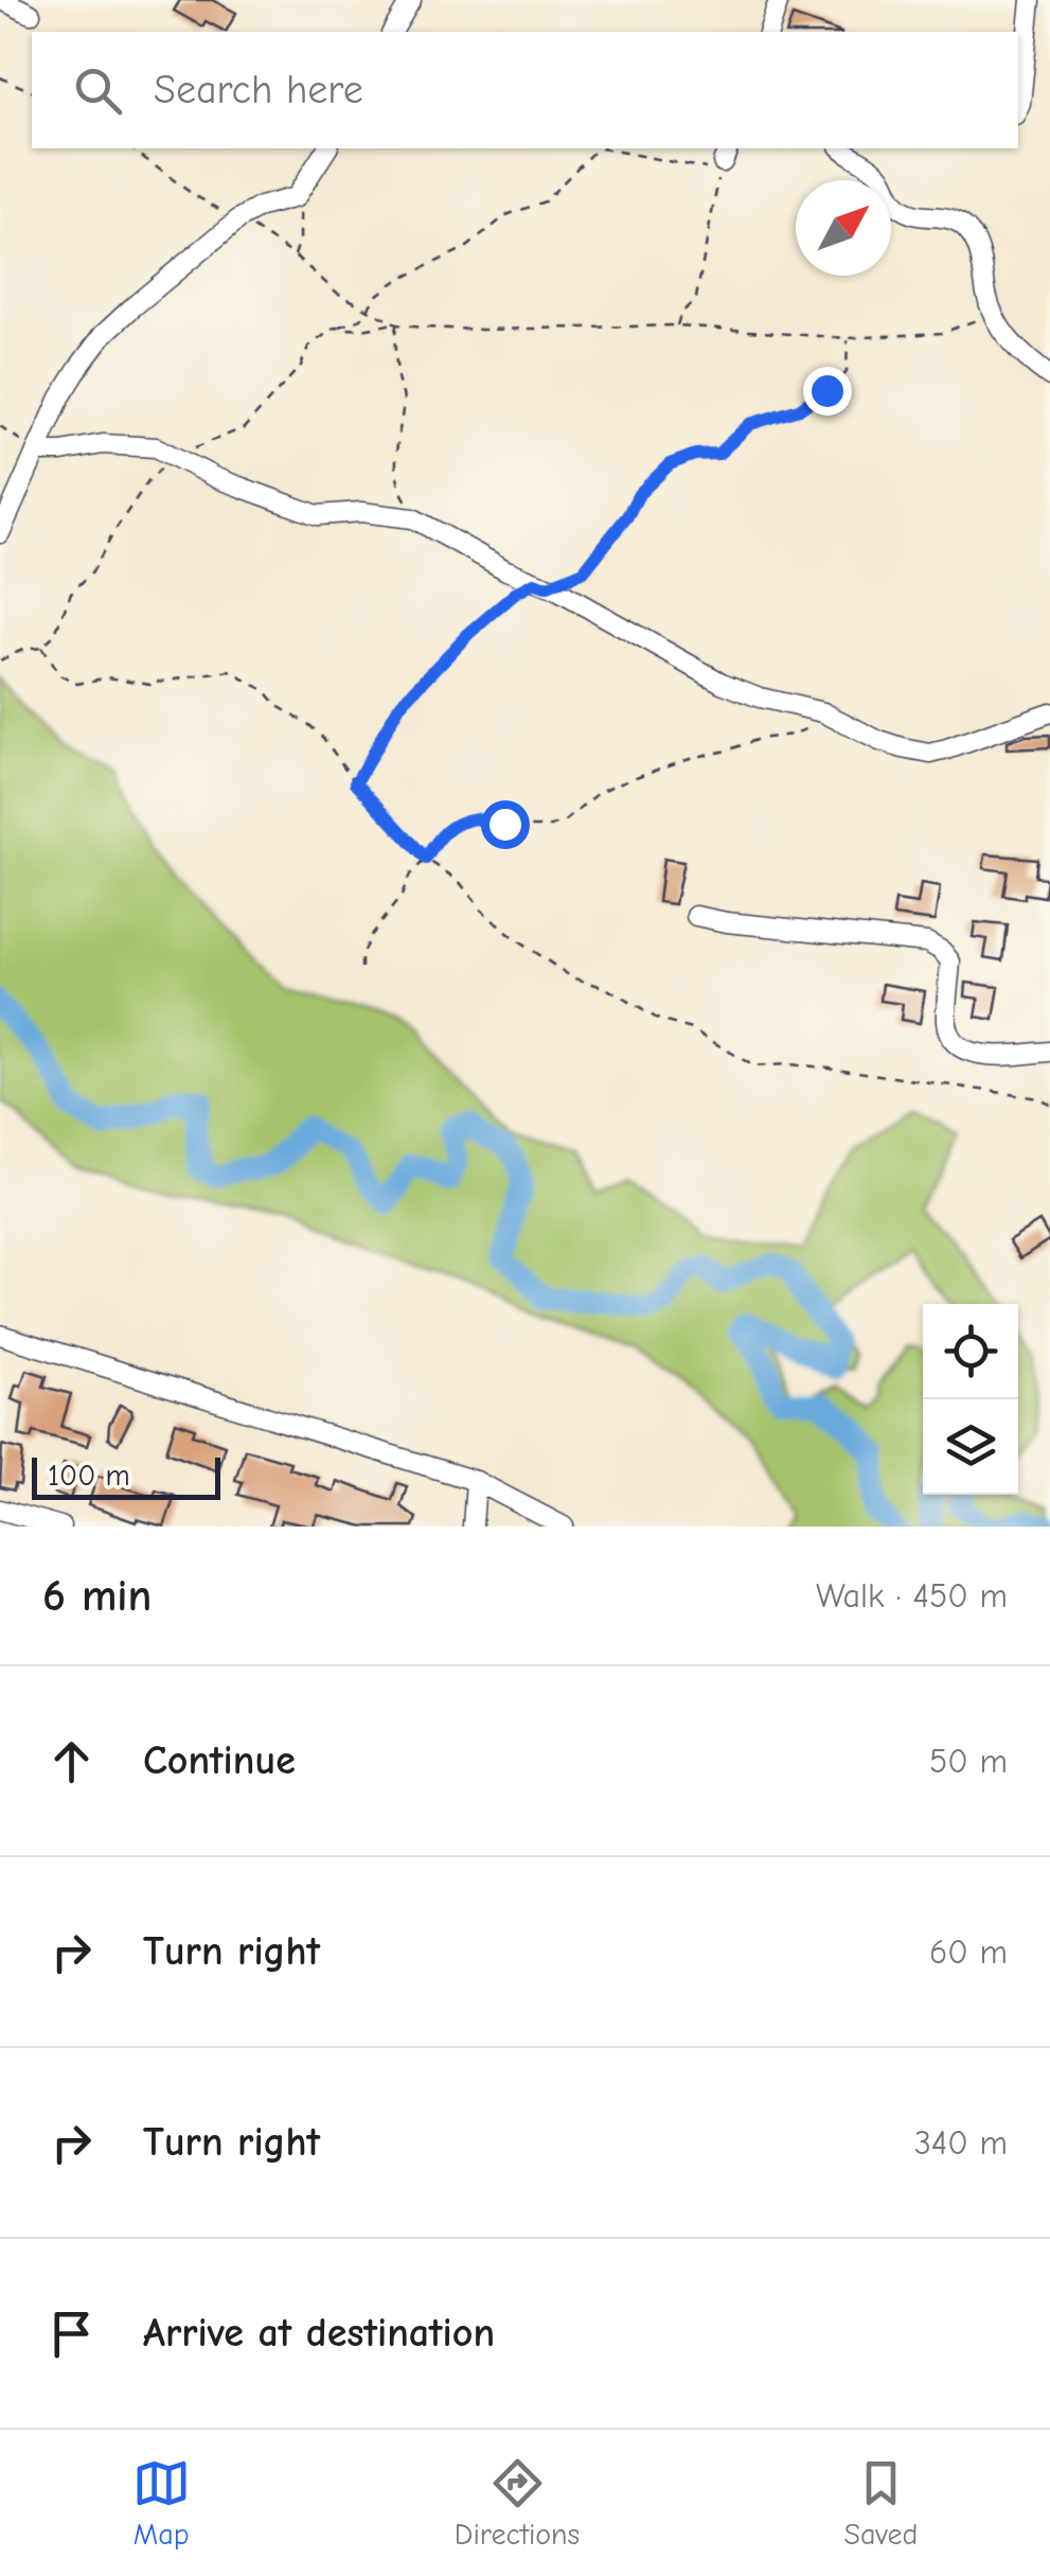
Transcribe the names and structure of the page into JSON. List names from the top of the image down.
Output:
{
  "scale_bar": "100 m",
  "north": "top right",
  "page": {
    "search": "Search here",
    "scale": "100 m",
    "heading": ["6 min", "Walk · 450 m"],
    "list": [
      ["Continue", "50 m"],
      ["Turn right", "60 m"],
      ["Turn right", "340 m"],
      "Arrive at destination"
    ],
    "nav": ["Map", "Directions", "Saved"]
  }
}
